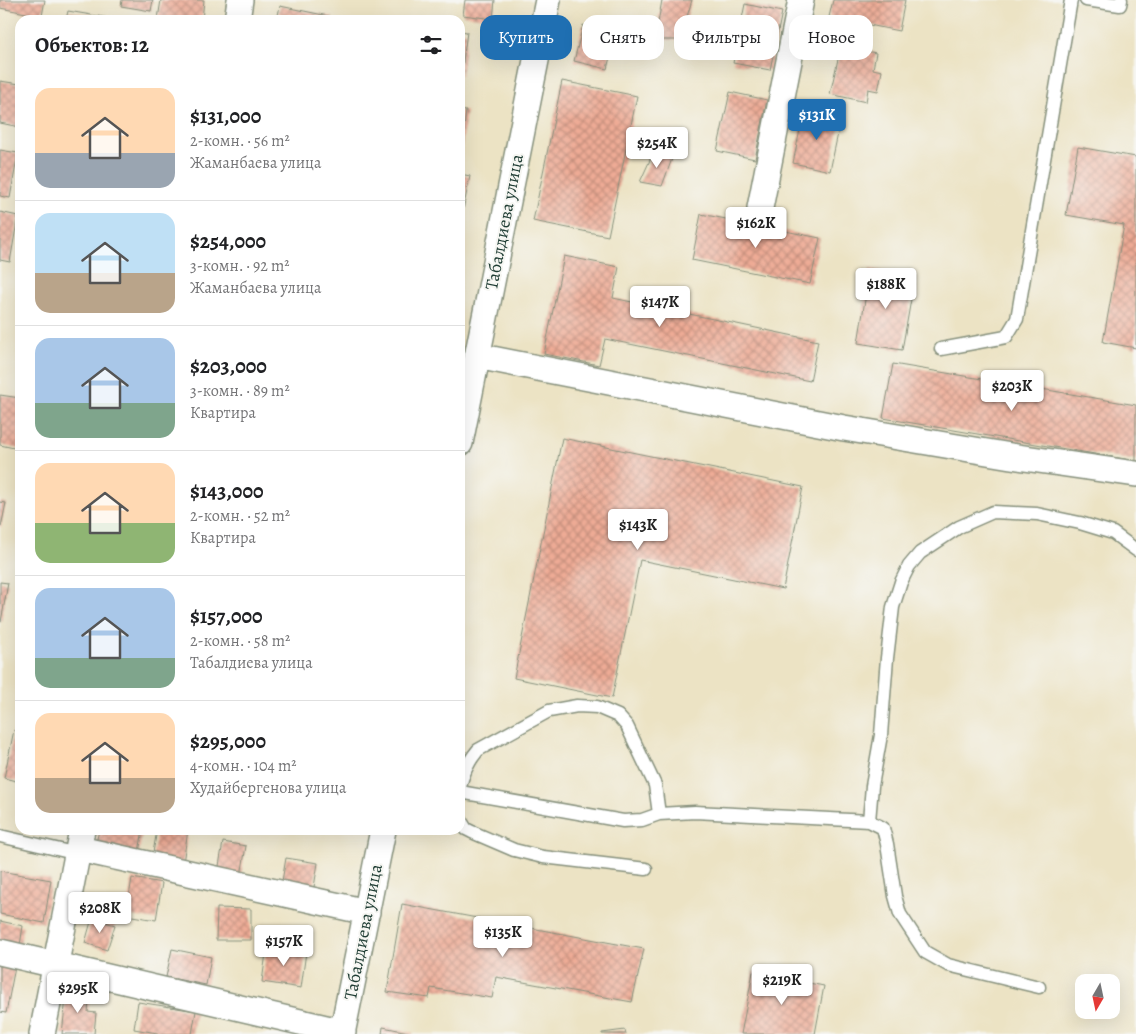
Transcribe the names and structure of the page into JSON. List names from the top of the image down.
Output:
{
  "streets": {
    "street": ["Табалдиева улица"]
  },
  "north": "bottom",
  "page": {
    "chip": [
      "Купить",
      "Снять",
      "Фильтры",
      "Новое"
    ],
    "heading": "Объектов: 12",
    "list": [
      {
        "name": "$131,000",
        "note": "2-комн. · 56 m² · Жаманбаева улица"
      },
      {
        "name": "$254,000",
        "note": "3-комн. · 92 m² · Жаманбаева улица"
      },
      {
        "name": "$203,000",
        "note": "3-комн. · 89 m² · Квартира"
      },
      {
        "name": "$143,000",
        "note": "2-комн. · 52 m² · Квартира"
      },
      {
        "name": "$157,000",
        "note": "2-комн. · 58 m² · Табалдиева улица"
      },
      {
        "name": "$295,000",
        "note": "4-комн. · 104 m² · Худайбергенова улица"
      }
    ],
    "price": [
      "$131K",
      "$254K",
      "$162K",
      "$188K",
      "$147K",
      "$203K",
      "$143K",
      "$208K",
      "$135K",
      "$157K",
      "$219K",
      "$295K"
    ]
  }
}
